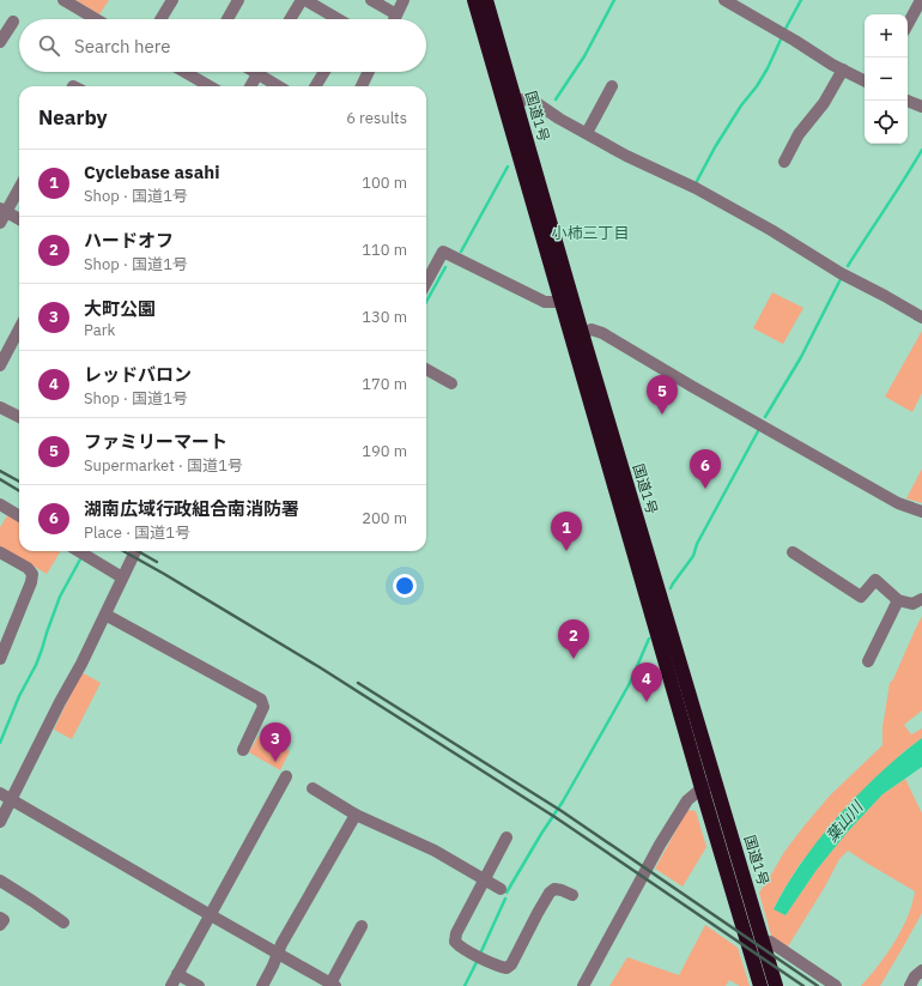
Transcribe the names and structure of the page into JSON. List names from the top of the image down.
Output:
{
  "streets": {
    "highway": ["国道1号"]
  },
  "districts": ["小柿三丁目"],
  "water": ["葉山川"],
  "page": {
    "map_buttons": ["+", "−"],
    "search": "Search here",
    "heading": ["Nearby", "6 results"],
    "list": [
      {
        "mark": "1",
        "name": "Cyclebase asahi",
        "note": "Shop · 国道1号",
        "value": "100 m"
      },
      {
        "mark": "2",
        "name": "ハードオフ",
        "note": "Shop · 国道1号",
        "value": "110 m"
      },
      {
        "mark": "3",
        "name": "大町公園",
        "note": "Park",
        "value": "130 m"
      },
      {
        "mark": "4",
        "name": "レッドバロン",
        "note": "Shop · 国道1号",
        "value": "170 m"
      },
      {
        "mark": "5",
        "name": "ファミリーマート",
        "note": "Supermarket · 国道1号",
        "value": "190 m"
      },
      {
        "mark": "6",
        "name": "湖南広域行政組合南消防署",
        "note": "Place · 国道1号",
        "value": "200 m"
      }
    ],
    "pins": [
      "5",
      "6",
      "1",
      "2",
      "4",
      "3"
    ]
  }
}
